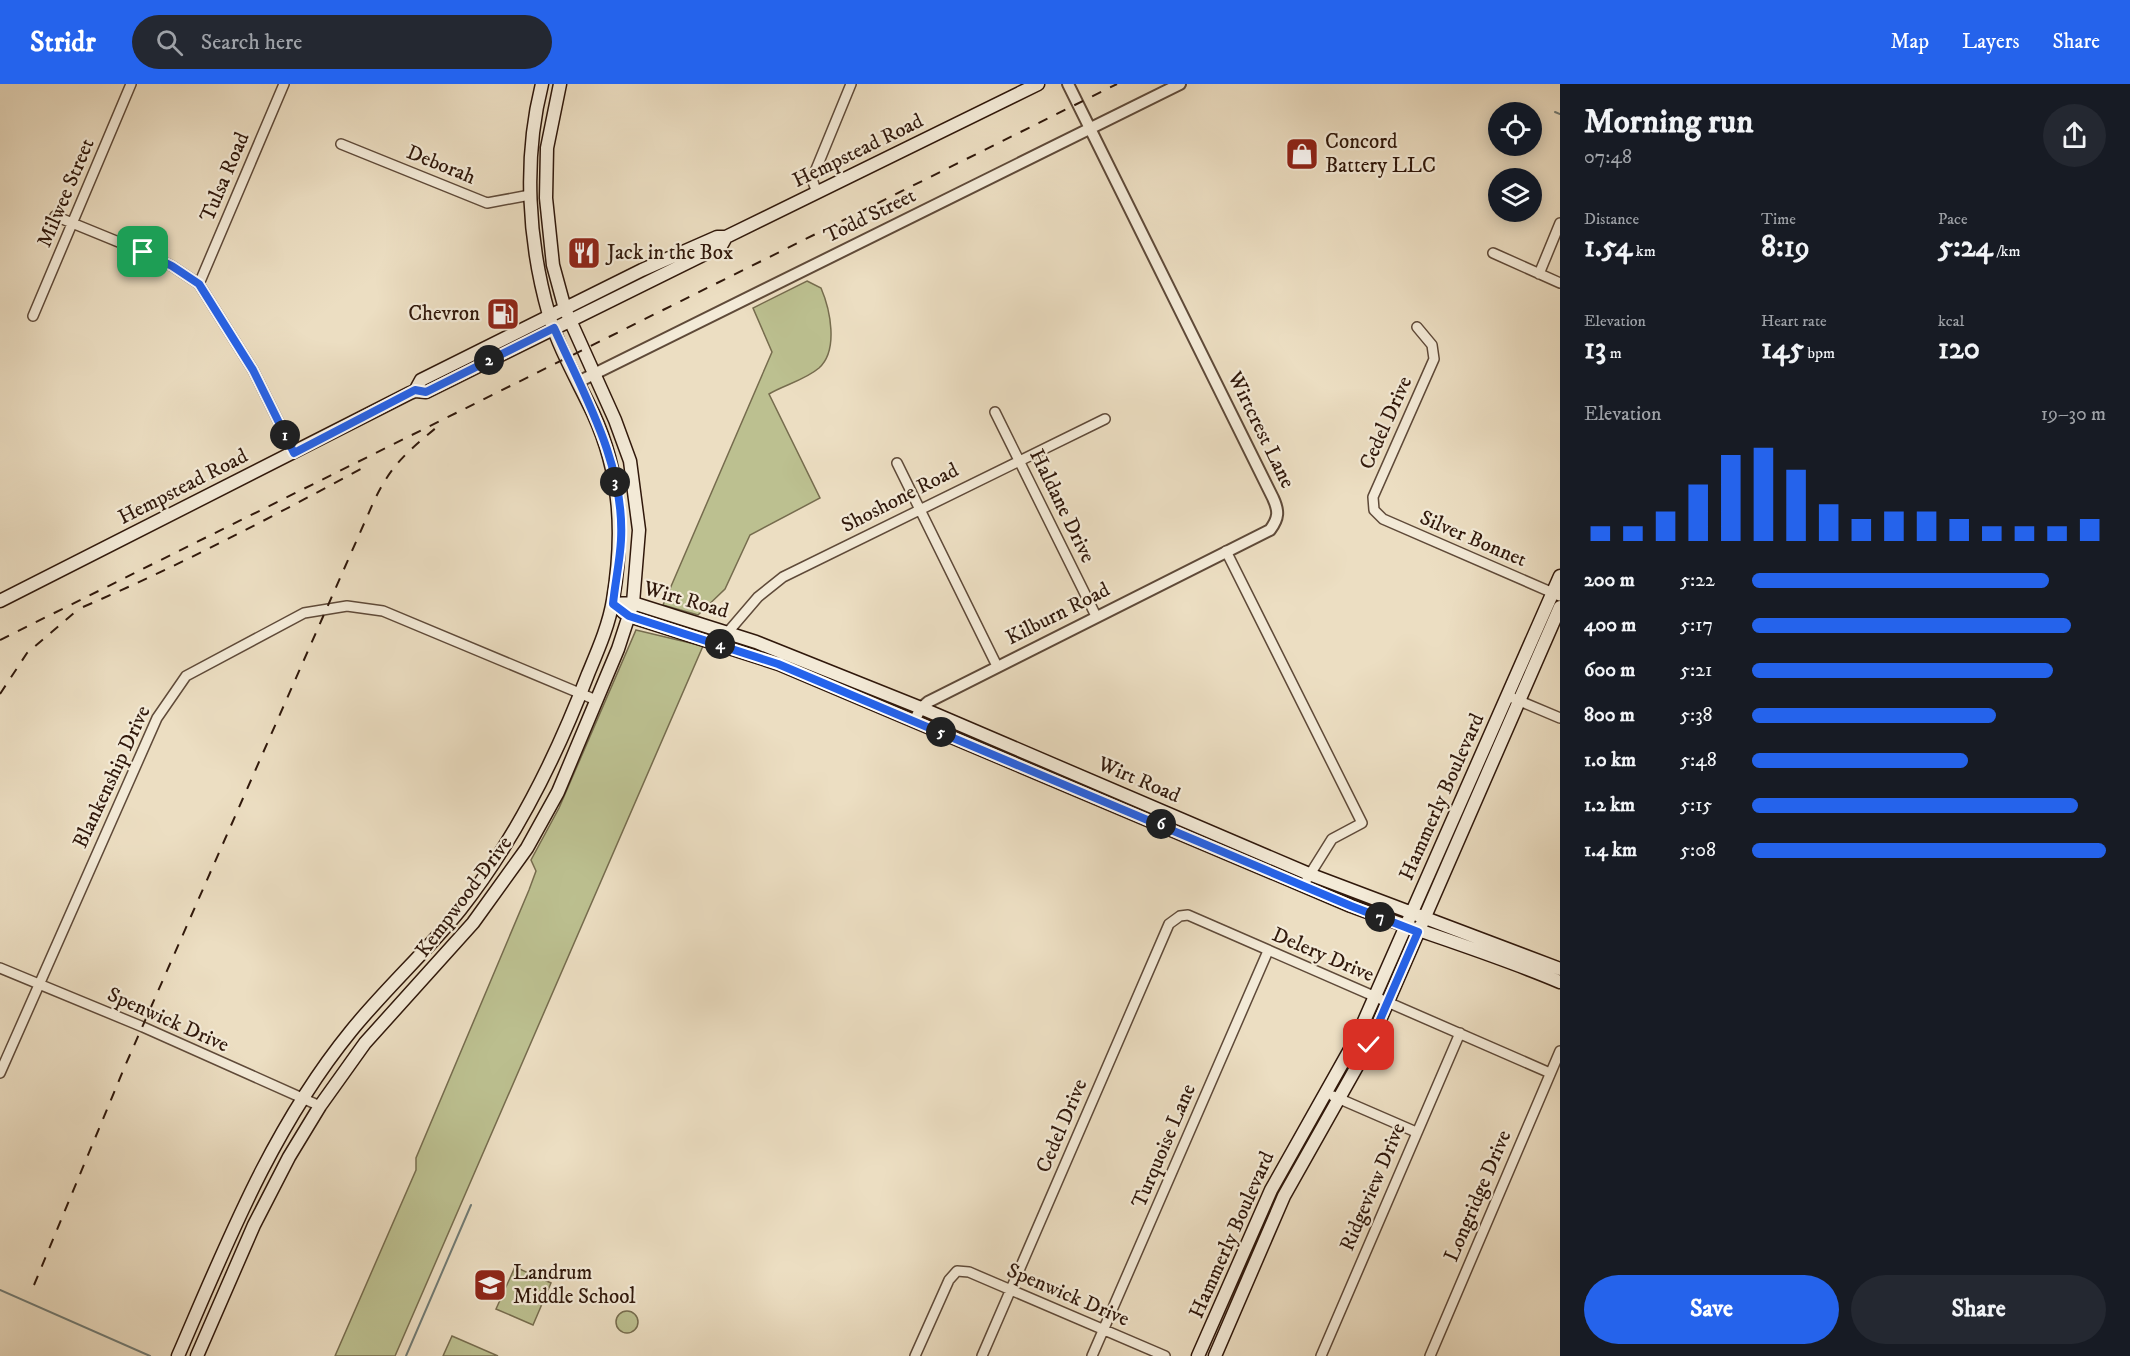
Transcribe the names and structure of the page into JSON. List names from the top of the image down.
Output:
{
  "streets": {
    "main road": [
      "Hempstead Road",
      "Wirt Road",
      "Hammerly Boulevard",
      "Kempwood Drive"
    ],
    "street": [
      "Deborah",
      "Tulsa Road",
      "Milwee Street",
      "Todd Street",
      "Cedel Drive",
      "Wirtcrest Lane",
      "Shoshone Road",
      "Haldane Drive",
      "Silver Bonnet",
      "Kilburn Road",
      "Blankenship Drive",
      "Delery Drive",
      "Spenwick Drive",
      "Turquoise Lane",
      "Ridgeview Drive",
      "Longridge Drive"
    ]
  },
  "crossings": [
    ["Hempstead Road", "Kempwood Drive"],
    ["Deborah", "Kempwood Drive"],
    ["Todd Street", "Wirtcrest Lane"],
    ["Todd Street", "Kempwood Drive"],
    ["Cedel Drive", "Silver Bonnet"],
    ["Cedel Drive", "Delery Drive"],
    ["Cedel Drive", "Spenwick Drive"],
    ["Wirtcrest Lane", "Kilburn Road"],
    ["Shoshone Road", "Haldane Drive"],
    ["Shoshone Road", "Wirt Road"],
    ["Haldane Drive", "Kilburn Road"],
    ["Silver Bonnet", "Hammerly Boulevard"],
    ["Wirt Road", "Kilburn Road"],
    ["Wirt Road", "Hammerly Boulevard"],
    ["Wirt Road", "Kempwood Drive"],
    ["Blankenship Drive", "Kempwood Drive"],
    ["Blankenship Drive", "Spenwick Drive"],
    ["Hammerly Boulevard", "Delery Drive"],
    ["Kempwood Drive", "Spenwick Drive"],
    ["Delery Drive", "Turquoise Lane"],
    ["Delery Drive", "Ridgeview Drive"],
    ["Delery Drive", "Longridge Drive"],
    ["Spenwick Drive", "Turquoise Lane"]
  ],
  "places": {
    "shop": ["Concord Battery LLC"],
    "restaurant": ["Jack in the Box"],
    "fuel station": ["Chevron"],
    "school or university": ["Landrum Middle School"]
  },
  "page": {
    "header": "Stridr",
    "search": "Search here",
    "nav": ["Map", "Layers", "Share"],
    "heading": ["Morning run", "07:48"],
    "stats": [
      ["Distance", "1.54 km"],
      ["Time", "8:19"],
      ["Pace", "5:24 /km"],
      ["Elevation", "13 m"],
      ["Heart rate", "145 bpm"],
      ["kcal", "120"]
    ],
    "pins": [
      "2",
      "1",
      "3",
      "4",
      "5",
      "6",
      "7"
    ],
    "chart": ["Elevation", "19–30 m"],
    "list": [
      {
        "name": "200 m",
        "note": "5:22"
      },
      {
        "name": "400 m",
        "note": "5:17"
      },
      {
        "name": "600 m",
        "note": "5:21"
      },
      {
        "name": "800 m",
        "note": "5:38"
      },
      {
        "name": "1.0 km",
        "note": "5:48"
      },
      {
        "name": "1.2 km",
        "note": "5:15"
      },
      {
        "name": "1.4 km",
        "note": "5:08"
      }
    ],
    "buttons": ["Save", "Share"]
  }
}
